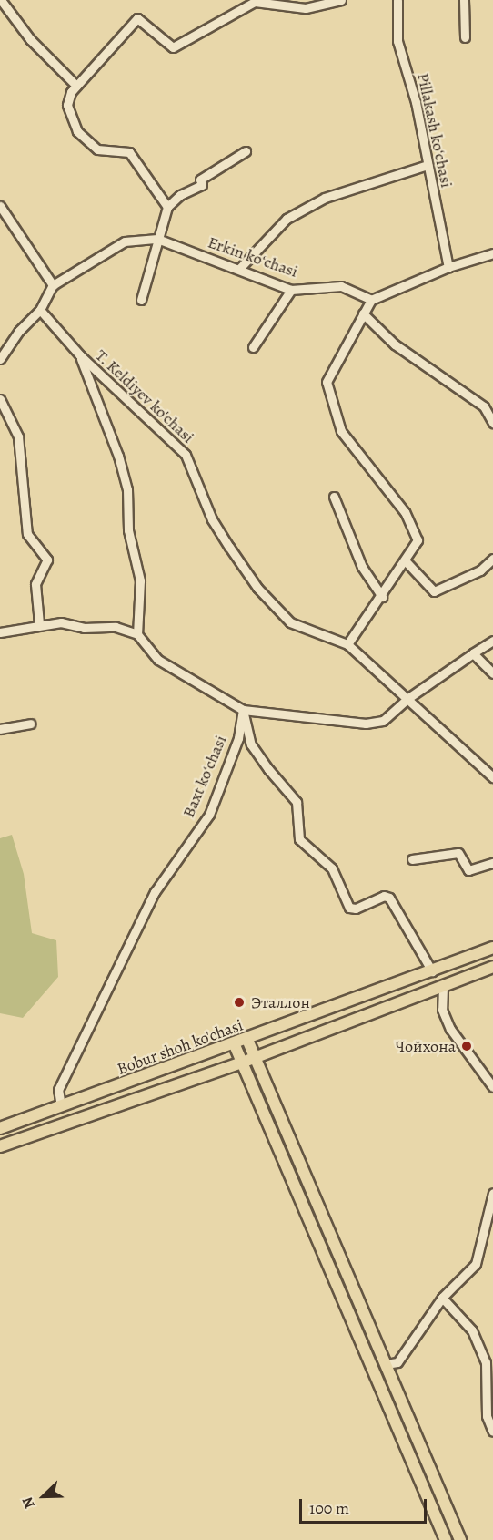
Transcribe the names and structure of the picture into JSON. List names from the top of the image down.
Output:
{
  "streets": {
    "main road": ["Bobur shoh ko'chasi"],
    "street": [
      "Pillakash koʻchasi",
      "Erkin koʻchasi",
      "T. Keldiyev ko'chasi",
      "Baxt koʻchasi"
    ]
  },
  "crossings": [
    ["Baxt koʻchasi", "Bobur shoh ko'chasi"]
  ],
  "places": ["Эталлон", "Чойхона"],
  "scale_bar": "100 m",
  "north": "bottom left"
}
